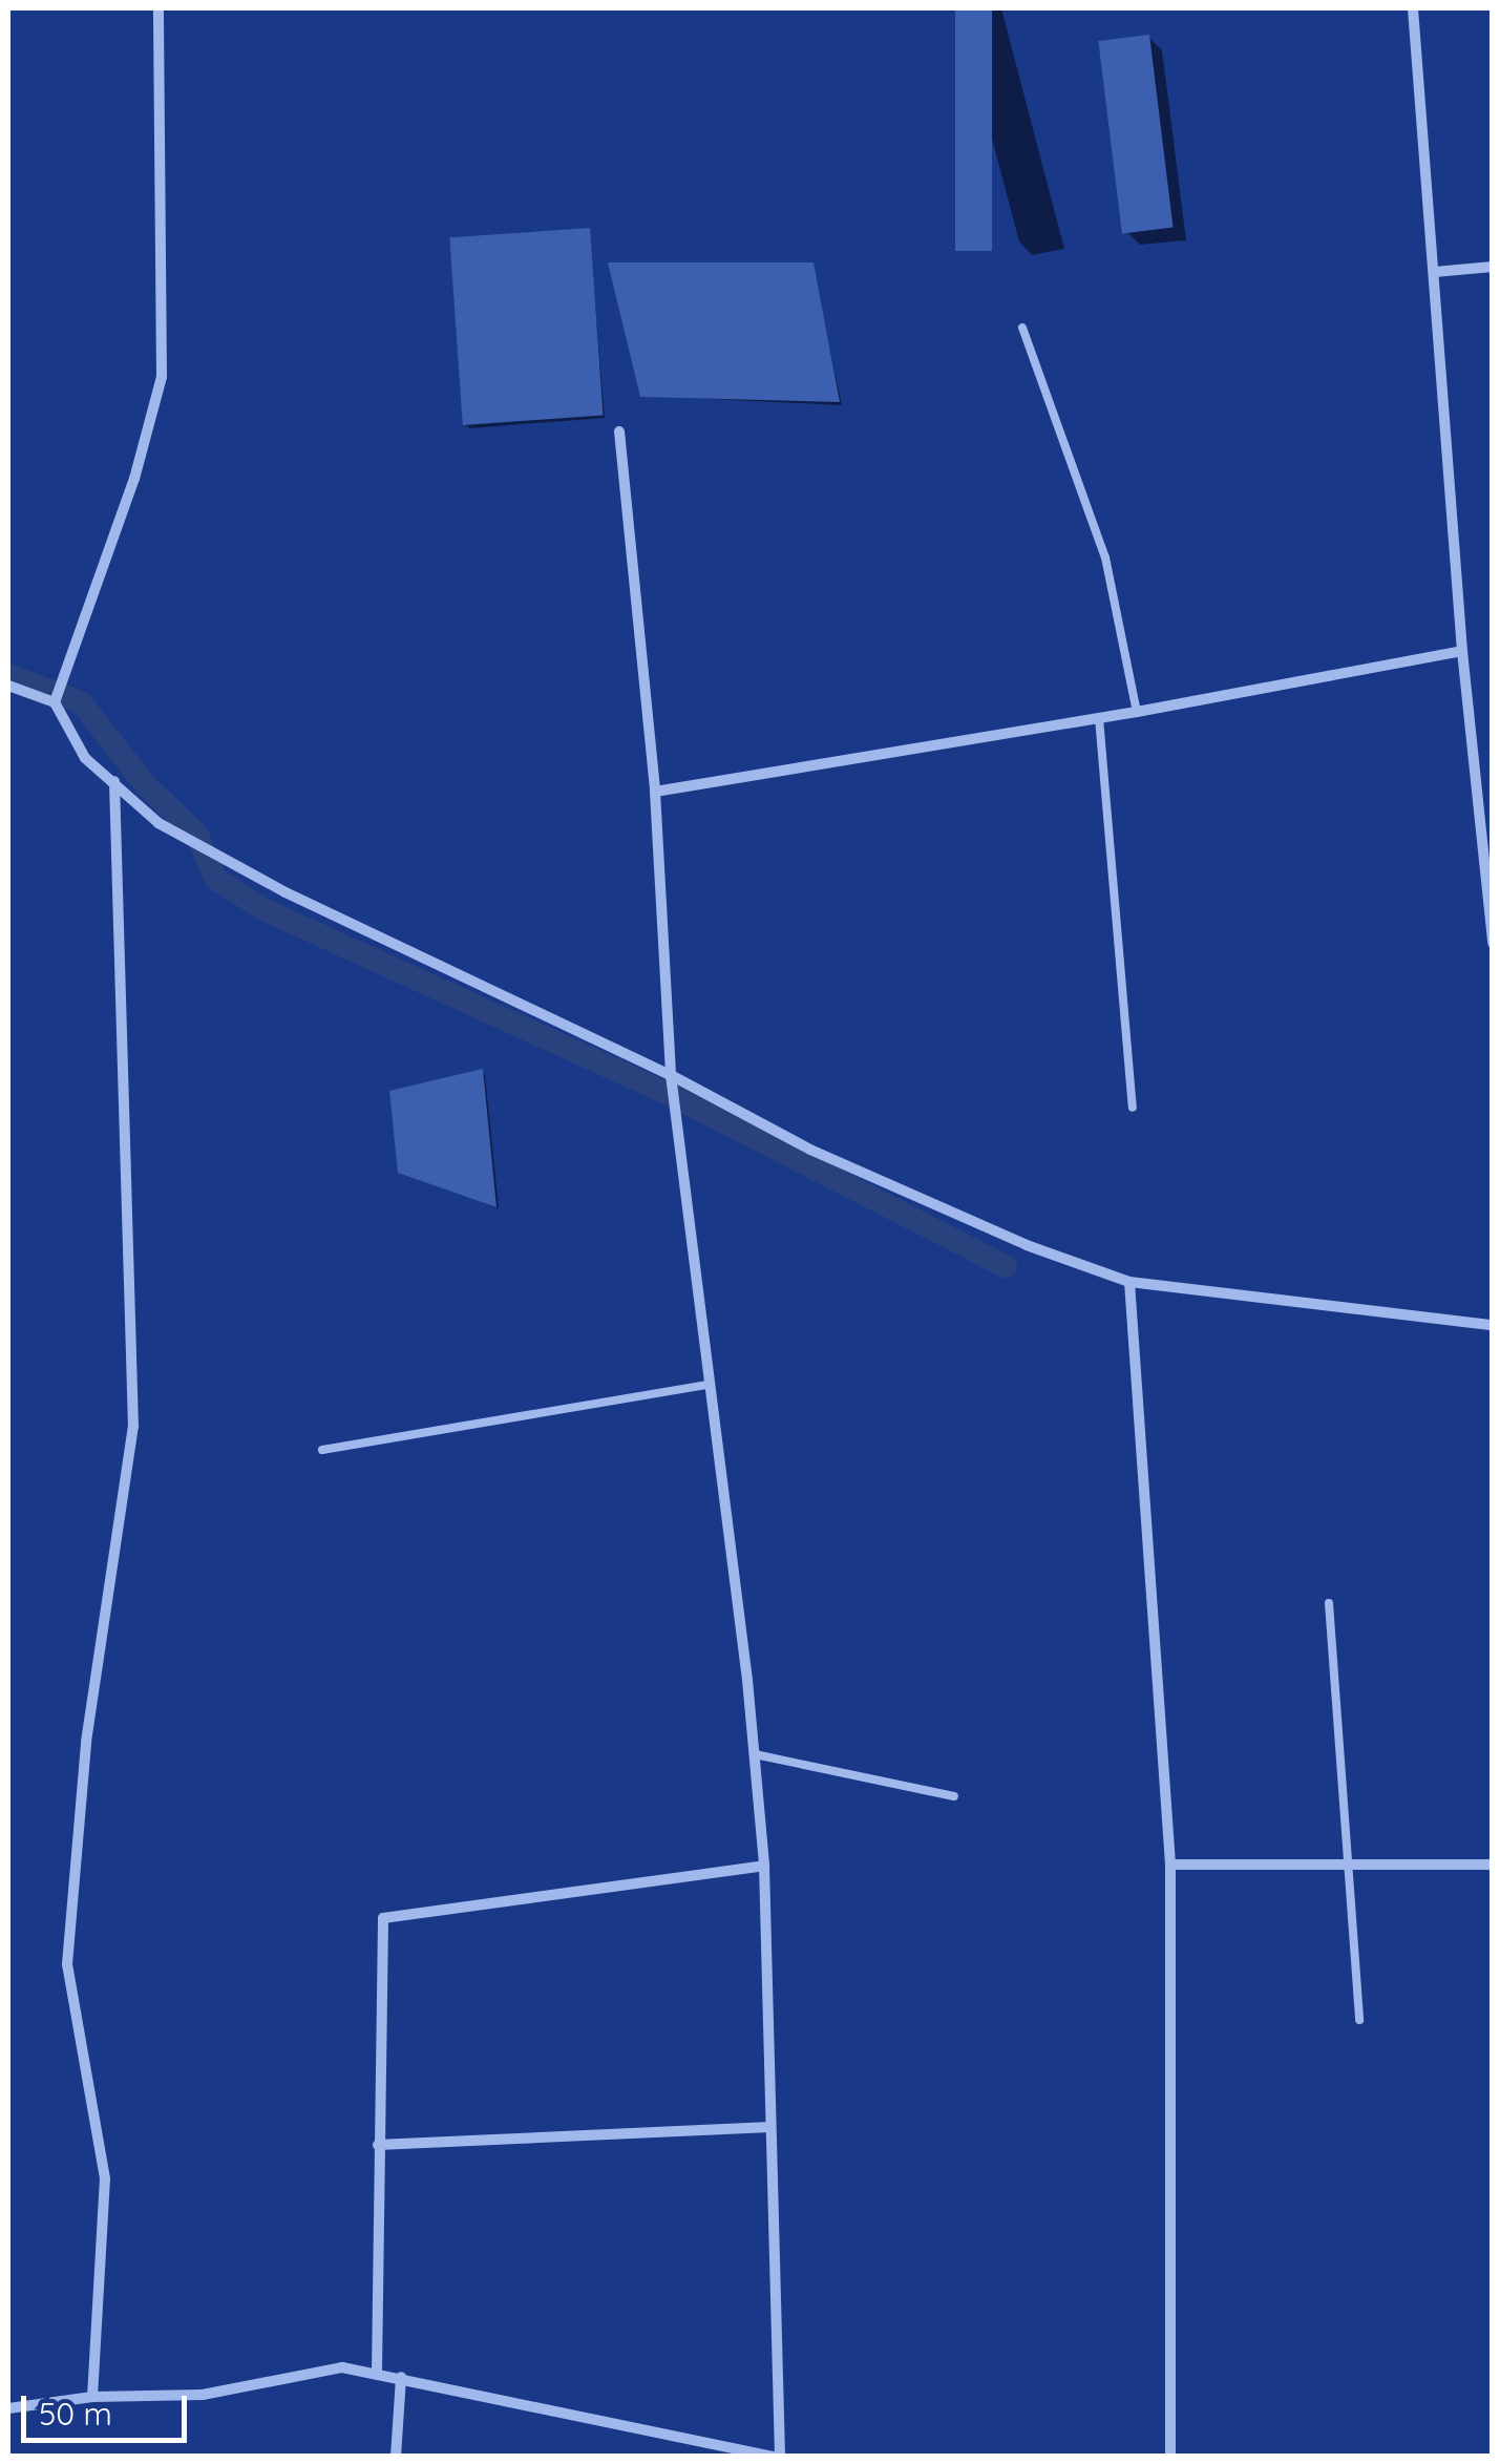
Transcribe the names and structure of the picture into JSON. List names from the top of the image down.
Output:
{
  "scale_bar": "50 m"
}
